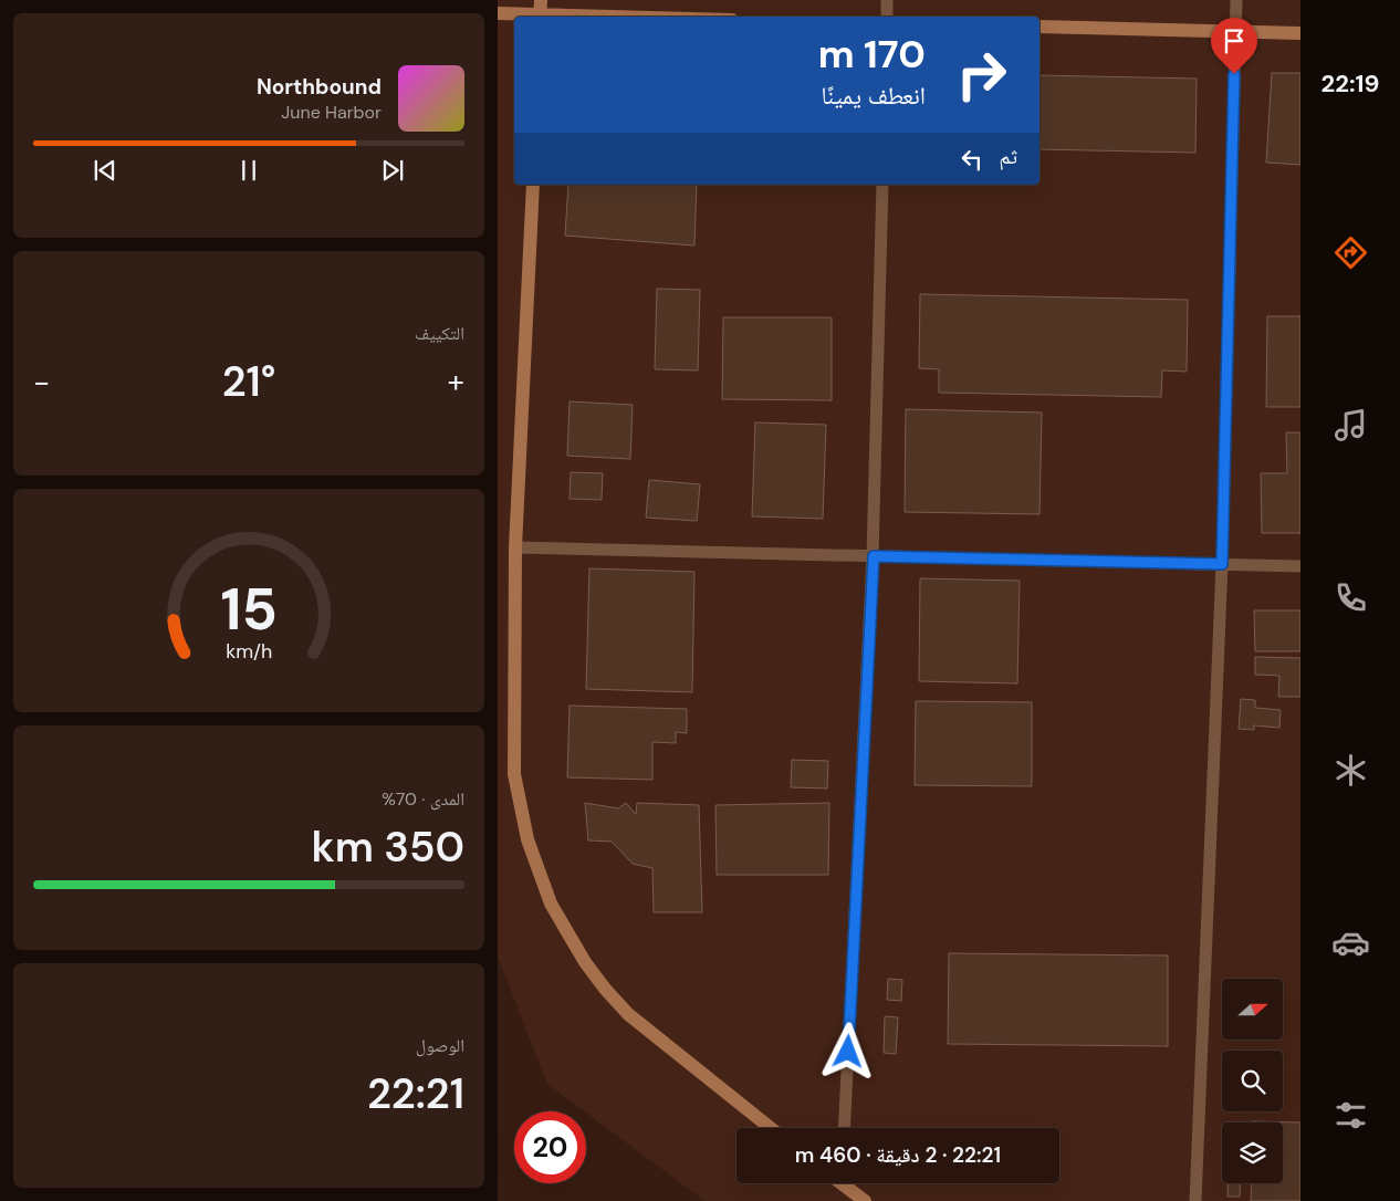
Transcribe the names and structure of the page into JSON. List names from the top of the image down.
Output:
{
  "north": "right",
  "page": {
    "tabs": "22:19",
    "turn": ["170 m", "انعطف يمينًا"],
    "song": ["Northbound", "June Harbor"],
    "then": "ثم",
    "tile": [
      "التكييف",
      ["المدى · 70%", "350 km"],
      ["الوصول", "22:21"]
    ],
    "heat": ["−", "21°", "+"],
    "limit": "20",
    "trip": "22:21 · 2 دقيقة · 460 m",
    "gauge": ["15", "km/h"]
  }
}
